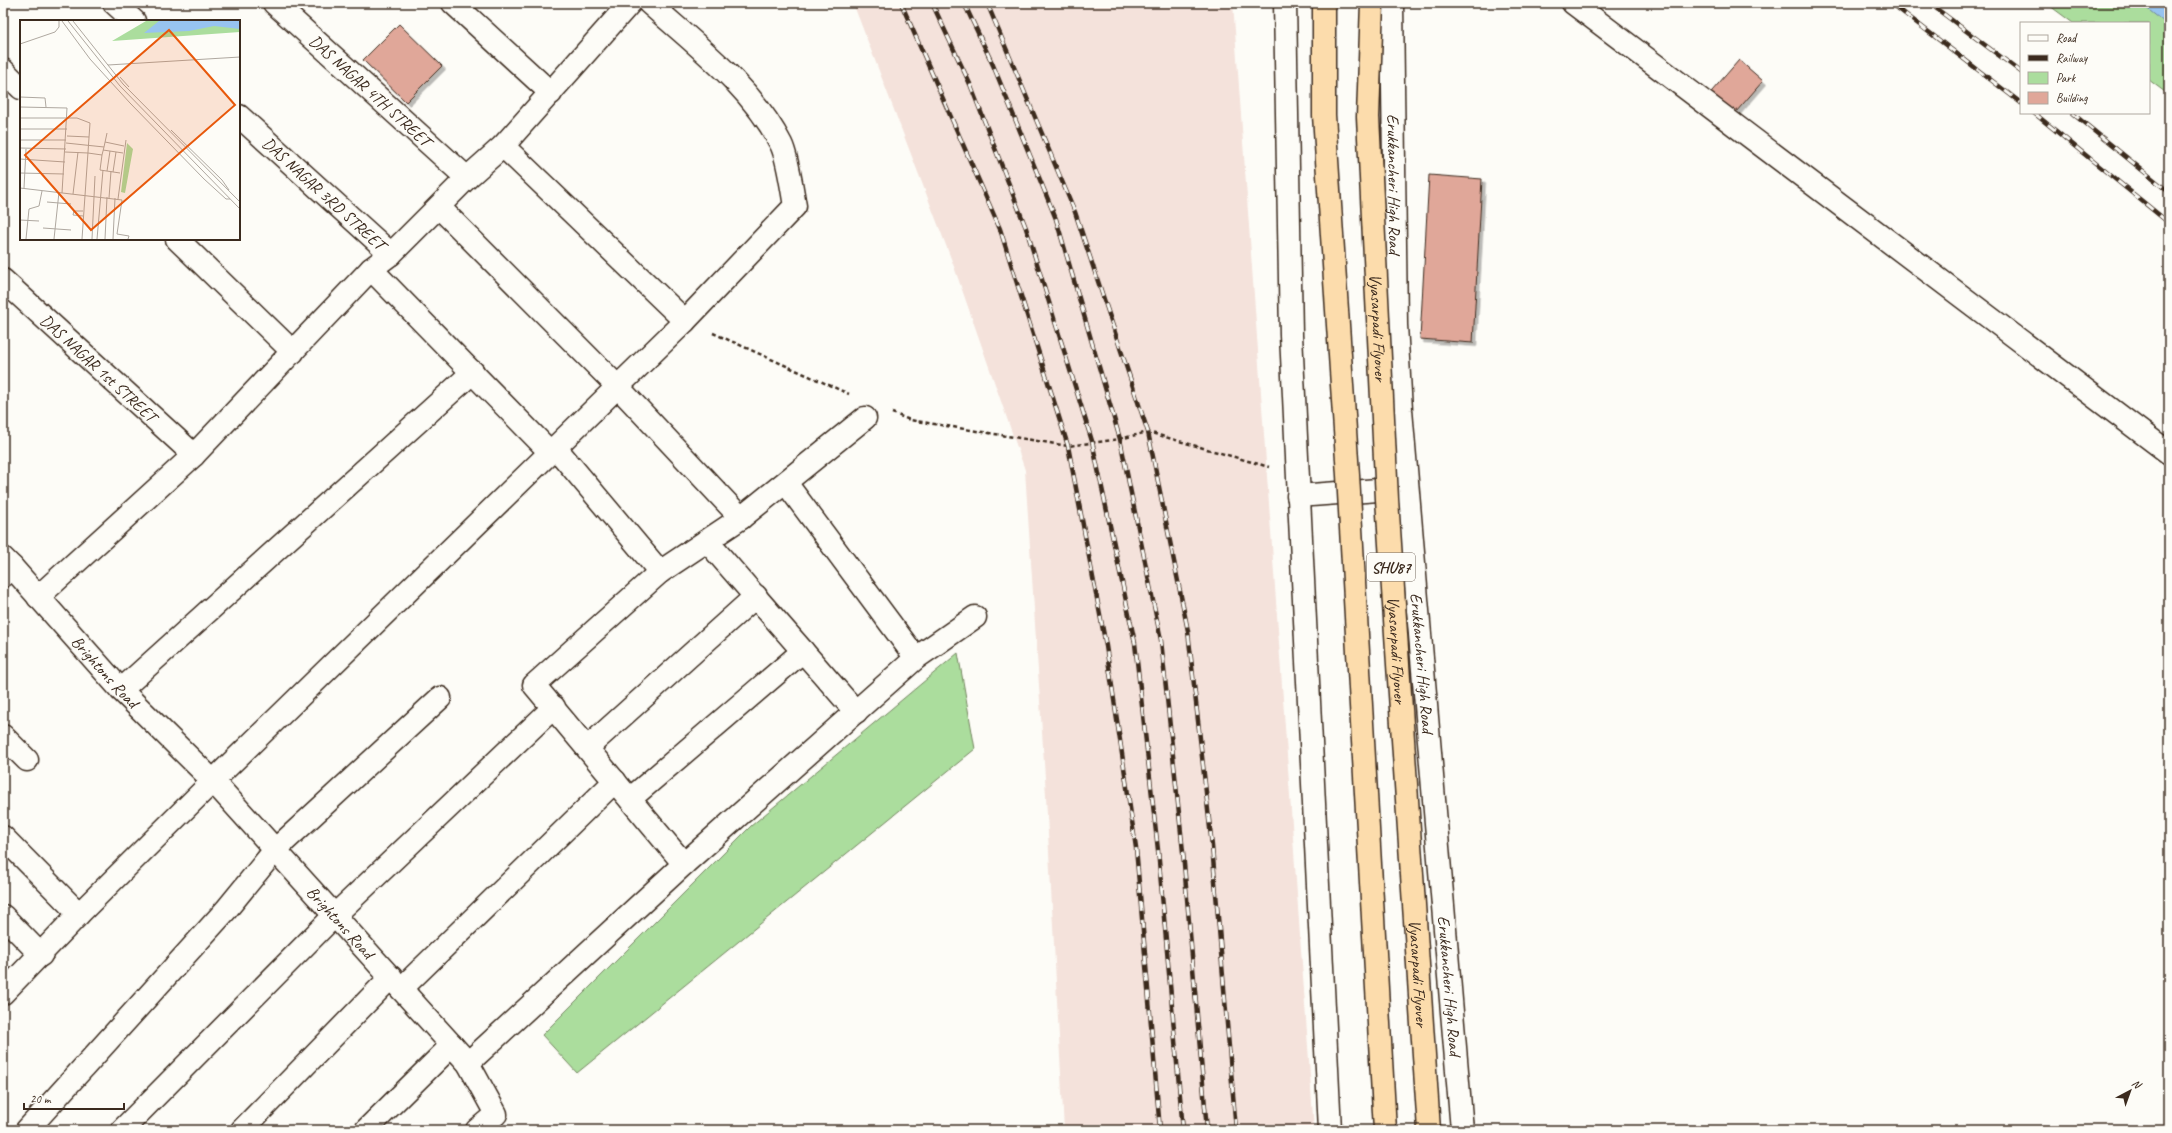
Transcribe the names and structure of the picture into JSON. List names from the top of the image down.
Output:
{
  "streets": {
    "main road": ["Vyasarpadi Flyover", "SHU87"],
    "street": [
      "DAS NAGAR 4TH STREET",
      "Erukkancheri High Road",
      "DAS NAGAR 3RD STREET",
      "DAS NAGAR 1st STREET",
      "Brightons Road"
    ]
  },
  "legend": [
    "Road",
    "Railway",
    "Park",
    "Building"
  ],
  "scale_bar": "20 m",
  "north": "top right"
}
